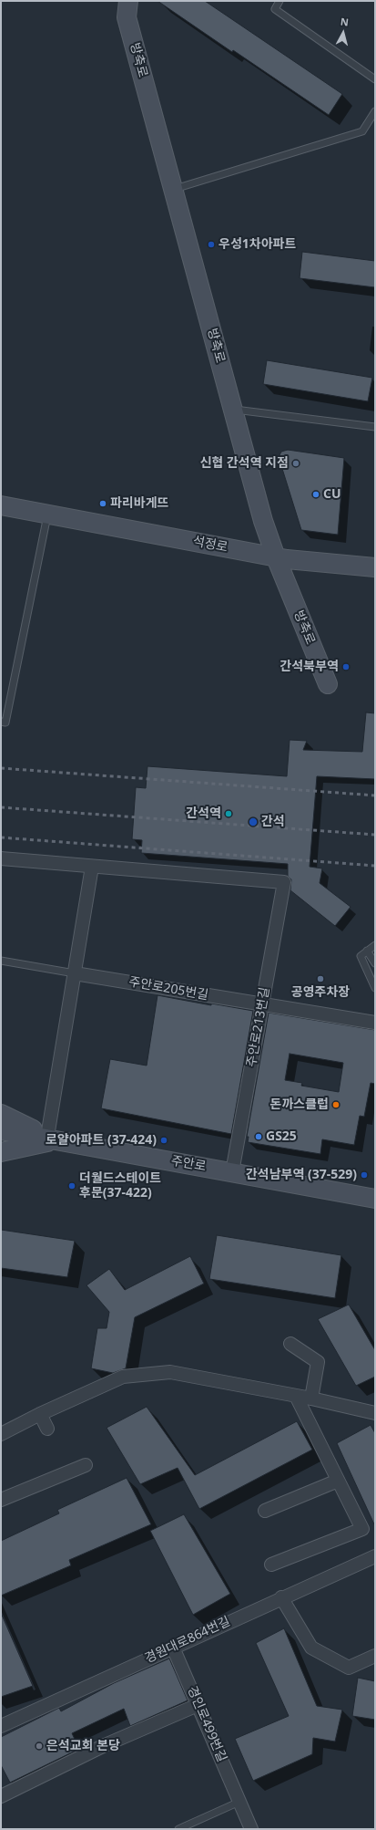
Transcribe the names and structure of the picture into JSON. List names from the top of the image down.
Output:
{
  "streets": {
    "main road": ["방축로", "석정로", "주안로"],
    "street": [
      "주안로205번길",
      "주안로213번길",
      "경원대로864번길",
      "경인로499번길"
    ]
  },
  "crossings": [
    ["방축로", "석정로"],
    ["주안로205번길", "주안로213번길"],
    ["주안로213번길", "주안로"],
    ["경원대로864번길", "경인로499번길"]
  ],
  "places": [
    "우성1차아파트",
    "신협 간석역 지점",
    "CU",
    "파리바게뜨",
    "간석북부역",
    "간석역",
    "간석",
    "공영주차장",
    "돈까스클럽",
    "GS25",
    "로얄아파트 (37-424)",
    "간석남부역 (37-529)",
    "더월드스테이트 후문(37-422)",
    "은석교회 본당"
  ],
  "north": "top"
}
